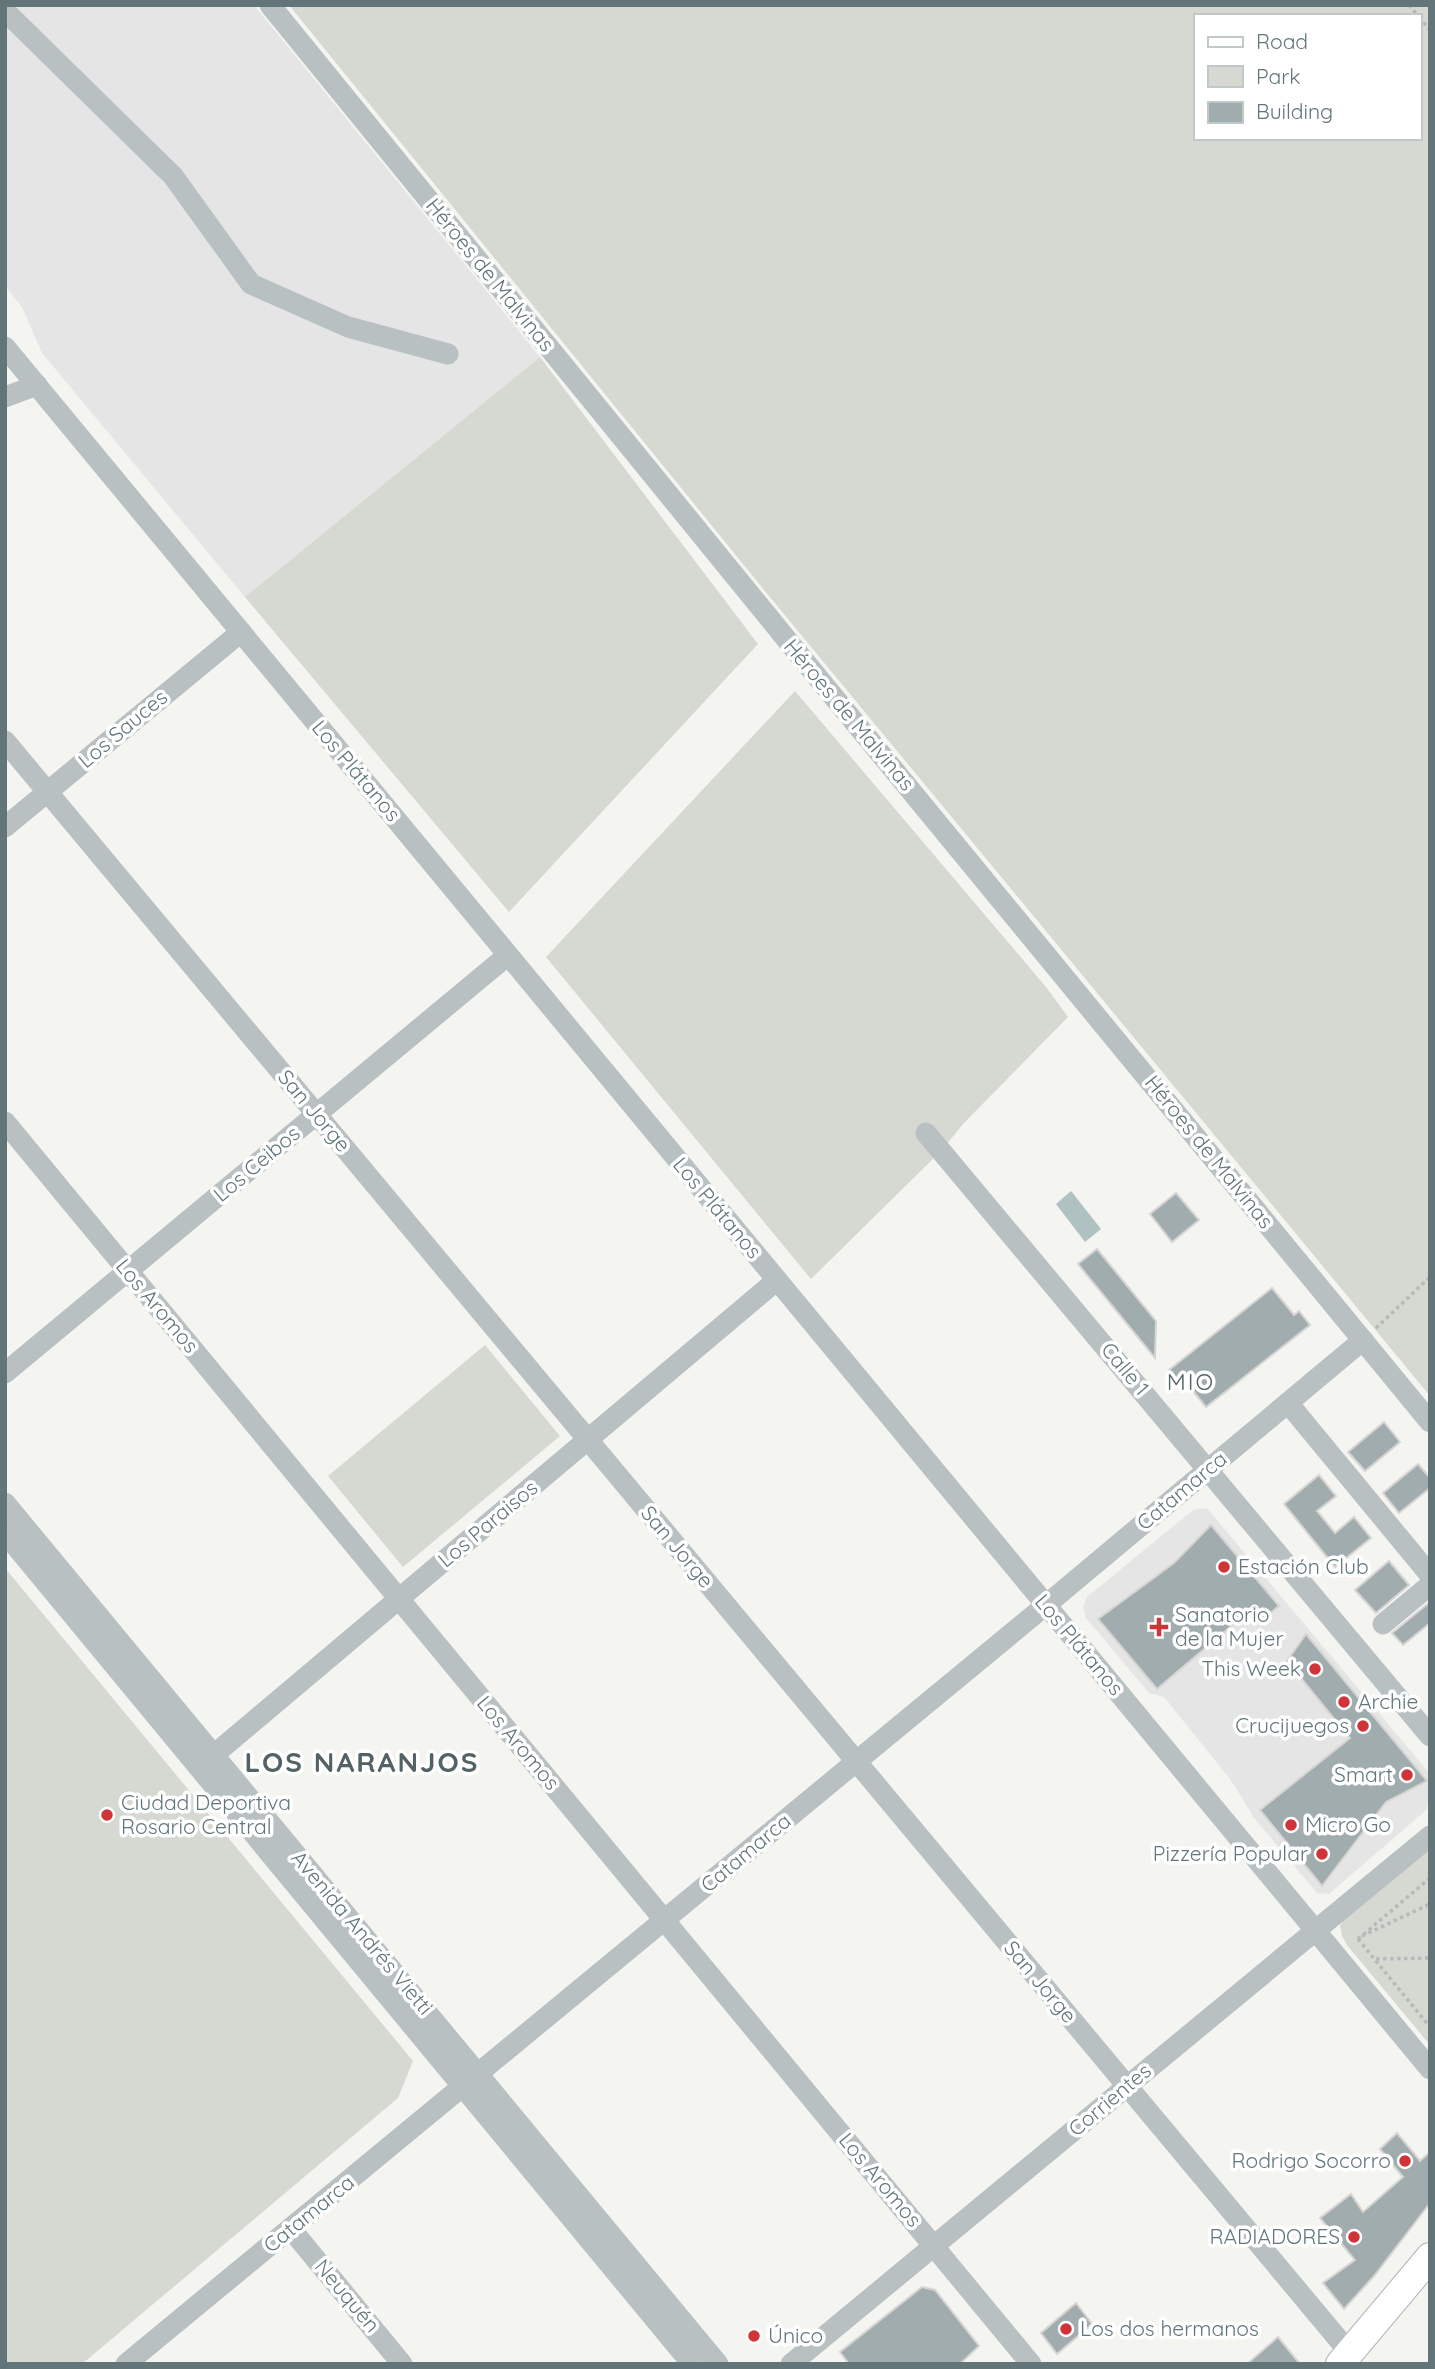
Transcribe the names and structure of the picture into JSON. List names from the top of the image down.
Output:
{
  "streets": {
    "street": [
      "Héroes de Malvinas",
      "Los Sauces",
      "Los Plátanos",
      "San Jorge",
      "Los Ceibos",
      "Los Aromos",
      "Calle 1",
      "Catamarca",
      "Los Paraisos",
      "Avenida Andrés Vietti",
      "Corrientes",
      "Neuquén"
    ]
  },
  "crossings": [
    ["Héroes de Malvinas", "Catamarca"],
    ["Los Sauces", "Los Plátanos"],
    ["Los Sauces", "San Jorge"],
    ["Los Plátanos", "Los Ceibos"],
    ["Los Plátanos", "Catamarca"],
    ["Los Plátanos", "Los Paraisos"],
    ["Los Plátanos", "Corrientes"],
    ["San Jorge", "Los Ceibos"],
    ["San Jorge", "Catamarca"],
    ["San Jorge", "Los Paraisos"],
    ["San Jorge", "Corrientes"],
    ["Los Ceibos", "Los Aromos"],
    ["Los Aromos", "Catamarca"],
    ["Los Aromos", "Los Paraisos"],
    ["Los Aromos", "Corrientes"],
    ["Calle 1", "Catamarca"],
    ["Catamarca", "Avenida Andrés Vietti"],
    ["Catamarca", "Neuquén"],
    ["Los Paraisos", "Avenida Andrés Vietti"]
  ],
  "districts": ["MIO", "LOS NARANJOS"],
  "places": {
    "other": [
      "Estación Club",
      "This Week",
      "Archie",
      "Crucijuegos",
      "Smart",
      "Ciudad Deportiva Rosario Central",
      "Micro Go",
      "Pizzería Popular",
      "Rodrigo Socorro",
      "RADIADORES",
      "Los dos hermanos",
      "Único"
    ],
    "health": ["Sanatorio de la Mujer"]
  },
  "legend": ["Road", "Park", "Building"]
}
